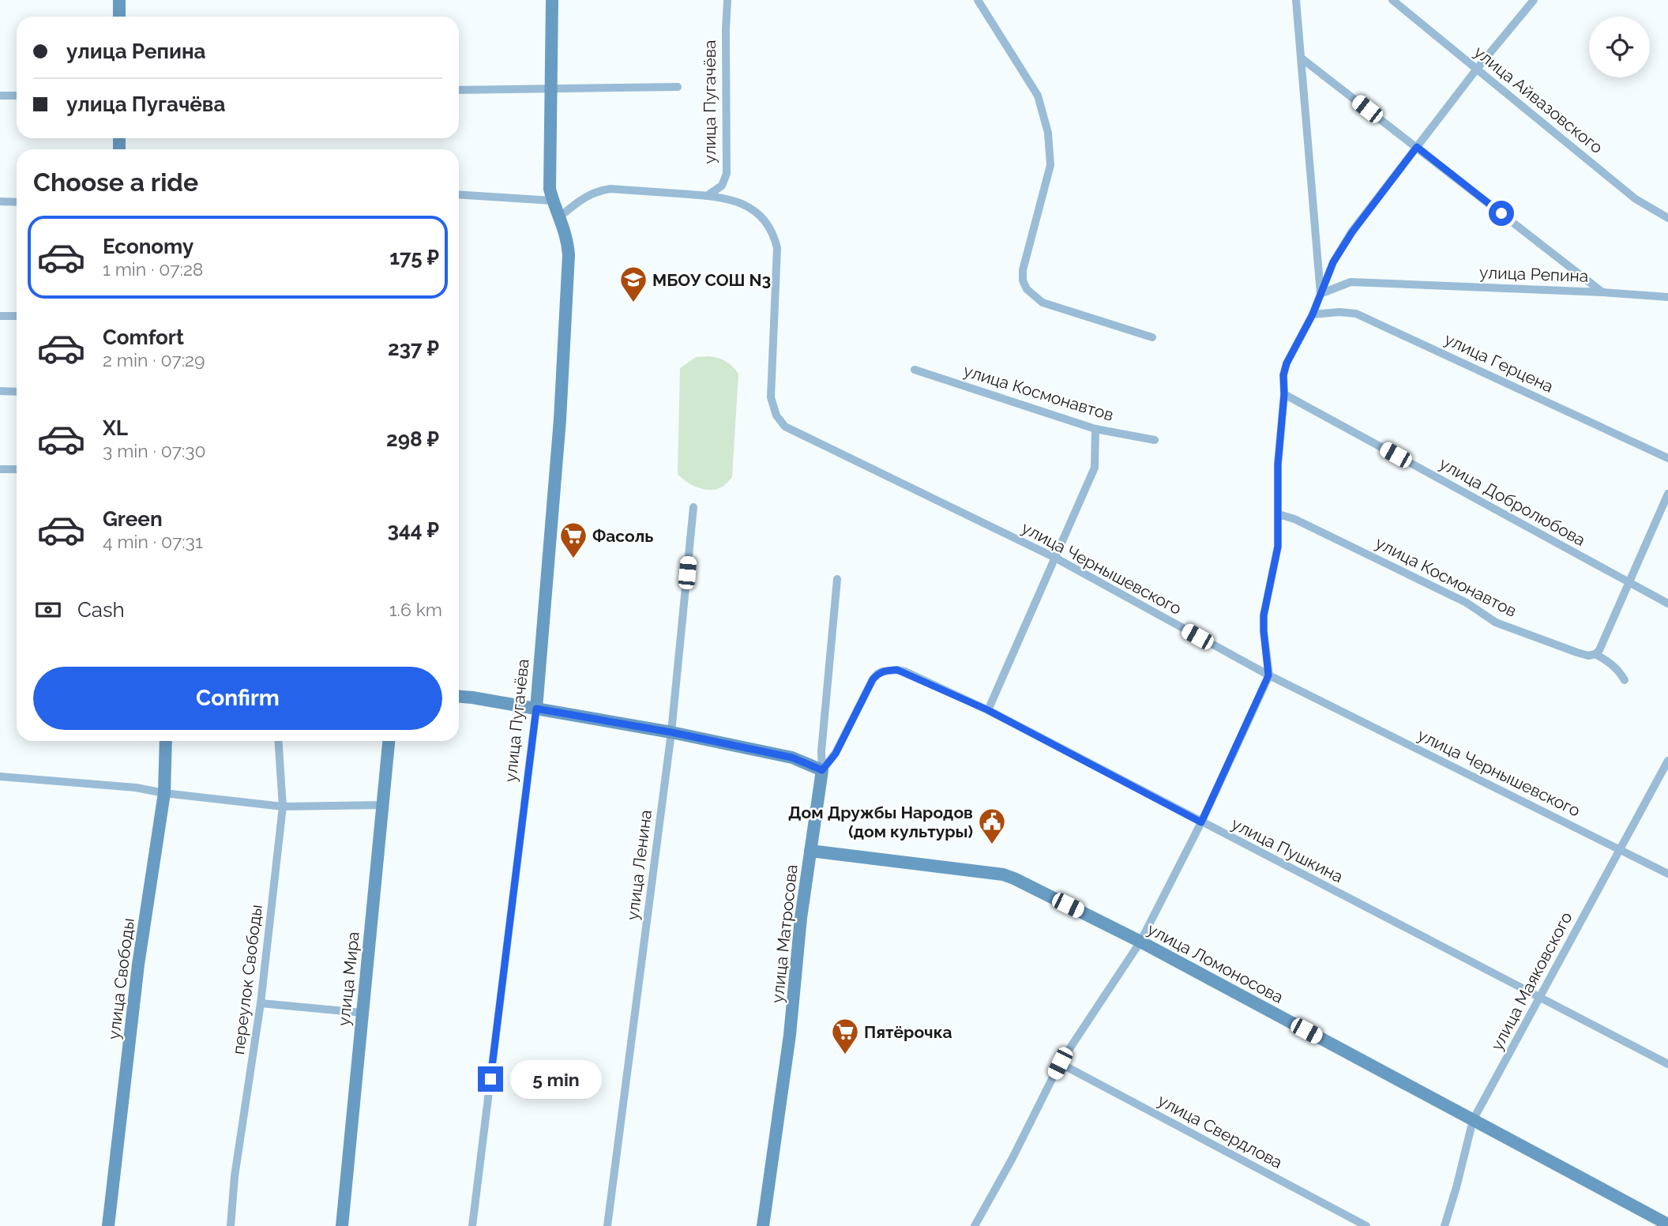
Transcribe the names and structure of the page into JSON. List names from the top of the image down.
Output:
{
  "streets": {
    "street": [
      "улица Айвазовского",
      "улица Пугачёва",
      "улица Репина",
      "улица Герцена",
      "улица Космонавтов",
      "улица Добролюбова",
      "улица Чернышевского",
      "улица Пушкина",
      "улица Ленина",
      "улица Матросова",
      "улица Ломоносова",
      "улица Свободы",
      "улица Мира",
      "переулок Свободы",
      "улица Маяковского",
      "улица Свердлова"
    ]
  },
  "crossings": [
    ["улица Пугачёва", "улица Чернышевского"],
    ["улица Чернышевского", "улица Маяковского"],
    ["улица Пушкина", "улица Матросова"],
    ["улица Пушкина", "улица Маяковского"],
    ["улица Матросова", "улица Ломоносова"],
    ["улица Ломоносова", "улица Маяковского"]
  ],
  "places": {
    "school or university": ["МБОУ СОШ N3"],
    "supermarket": ["Фасоль", "Пятёрочка"],
    "public building": ["Дом Дружбы Народов (дом культуры)"]
  },
  "page": {
    "banner": ["улица Репина", "улица Пугачёва"],
    "heading": "Choose a ride",
    "list": [
      {
        "name": "Economy",
        "note": "1 min · 07:28",
        "value": "175 ₽"
      },
      {
        "name": "Comfort",
        "note": "2 min · 07:29",
        "value": "237 ₽"
      },
      {
        "name": "XL",
        "note": "3 min · 07:30",
        "value": "298 ₽"
      },
      {
        "name": "Green",
        "note": "4 min · 07:31",
        "value": "344 ₽"
      }
    ],
    "pay": ["Cash", "1.6 km"],
    "buttons": "Confirm",
    "bubble": "5 min"
  }
}
